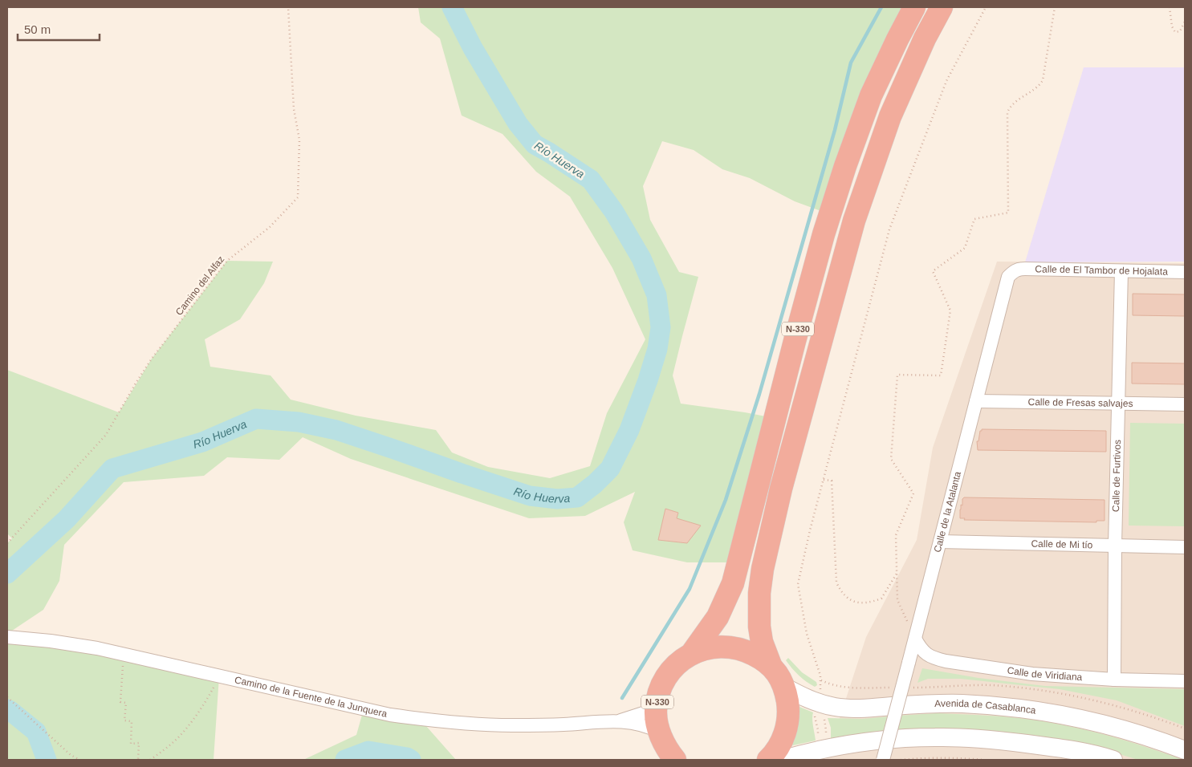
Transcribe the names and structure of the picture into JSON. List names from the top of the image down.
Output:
{
  "streets": {
    "highway": ["N-330"],
    "main road": ["Avenida de Casablanca"],
    "street": [
      "Calle de El Tambor de Hojalata",
      "Calle de Fresas salvajes",
      "Calle de Furtivos",
      "Calle de la Atalanta",
      "Calle de Mi tío",
      "Calle de Viridiana",
      "Camino de la Fuente de la Junquera"
    ],
    "path": ["Camino del Alfaz"]
  },
  "crossings": [
    ["Calle de El Tambor de Hojalata", "Calle de Furtivos"],
    ["Calle de El Tambor de Hojalata", "Calle de la Atalanta"],
    ["N-330", "Camino de la Fuente de la Junquera"],
    ["N-330", "Avenida de Casablanca"],
    ["Calle de Fresas salvajes", "Calle de Furtivos"],
    ["Calle de Fresas salvajes", "Calle de la Atalanta"],
    ["Calle de Furtivos", "Calle de Mi tío"],
    ["Calle de Furtivos", "Calle de Viridiana"],
    ["Calle de la Atalanta", "Calle de Mi tío"],
    ["Calle de la Atalanta", "Calle de Viridiana"]
  ],
  "water": ["Río Huerva"],
  "scale_bar": "50 m"
}
